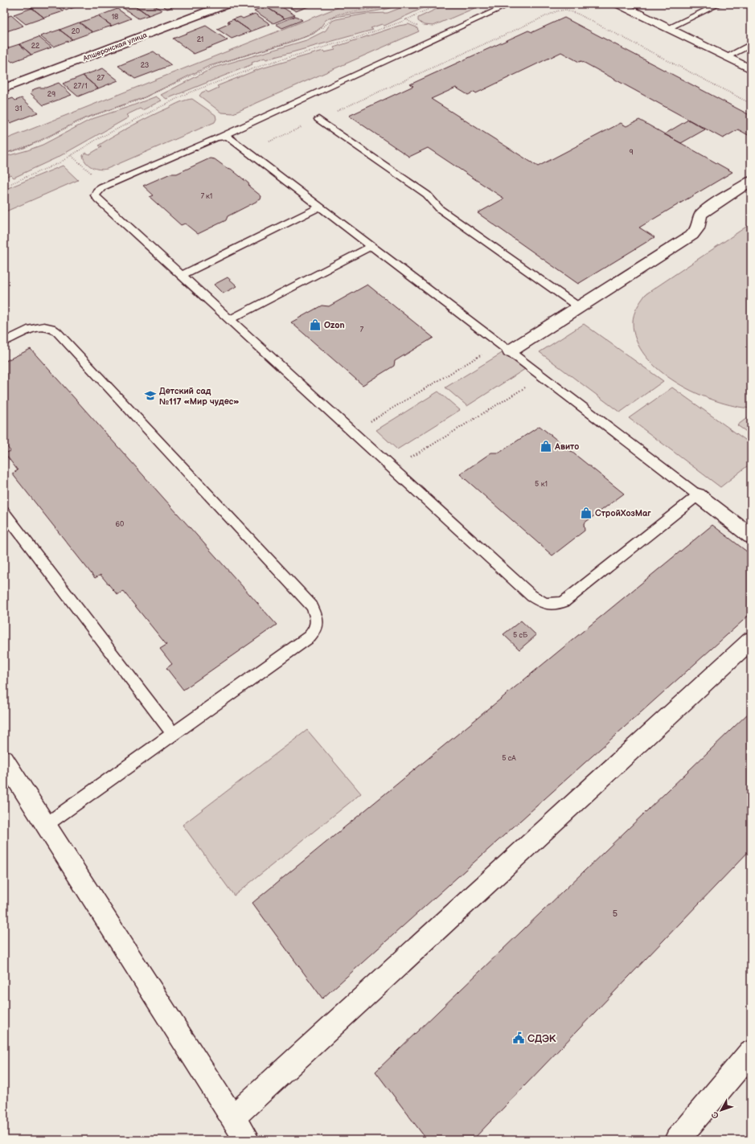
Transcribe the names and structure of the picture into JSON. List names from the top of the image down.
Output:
{
  "streets": {
    "street": ["Апшеронская улица"]
  },
  "places": {
    "shop": ["Ozon", "Авито", "СтройХозМаг"],
    "school or university": ["Детский сад №117 «Мир чудес»"],
    "public building": ["СДЭК"]
  },
  "house_numbers": [
    "18",
    "20",
    "21",
    "22",
    "23",
    "27",
    "27/1",
    "29",
    "31",
    "9",
    "7 к1",
    "7",
    "5 к1",
    "60",
    "5 сБ",
    "5 сА",
    "5"
  ],
  "north": "bottom left"
}
